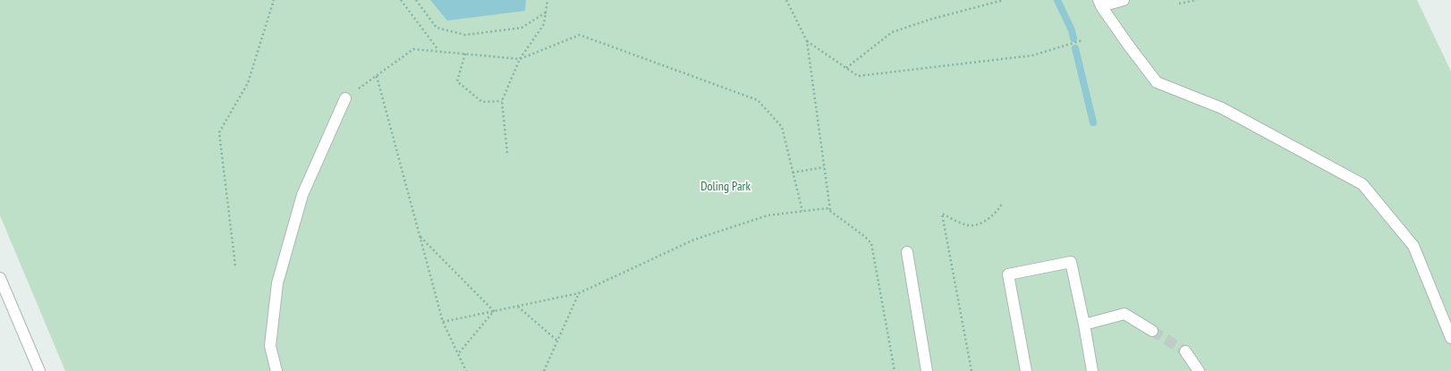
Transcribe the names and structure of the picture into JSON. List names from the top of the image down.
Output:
{
  "parks": ["Doling Park"]
}
